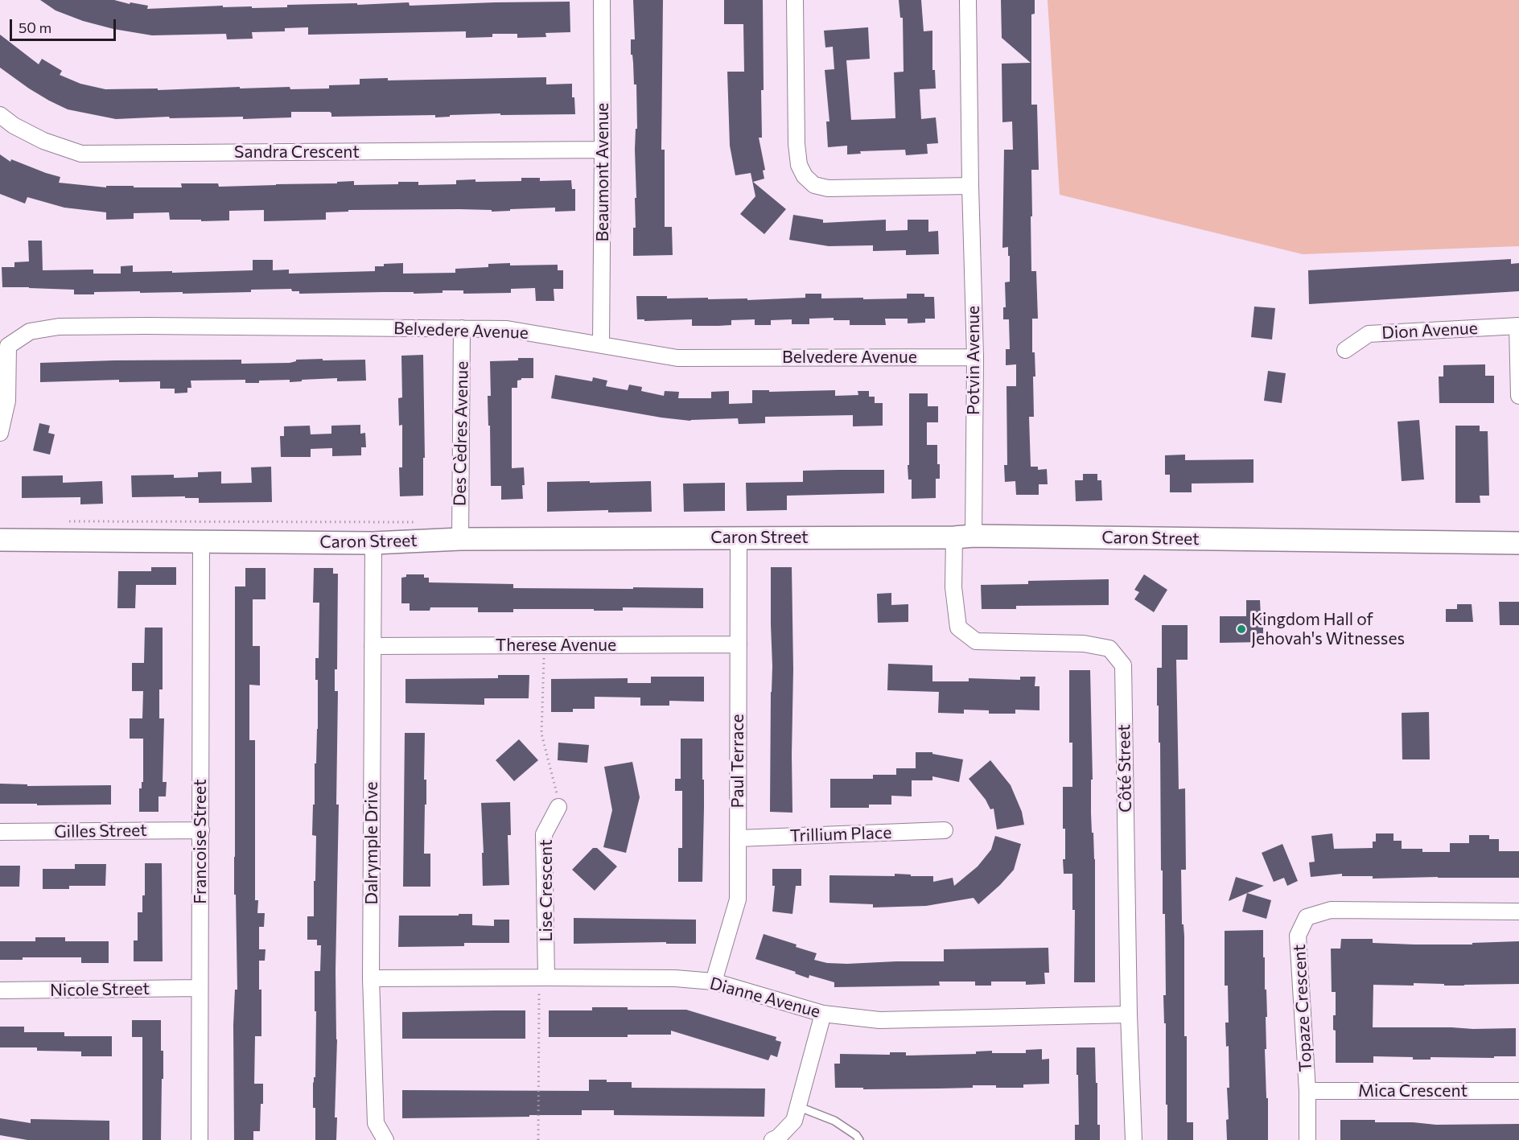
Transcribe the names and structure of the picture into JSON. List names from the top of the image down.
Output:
{
  "streets": {
    "street": [
      "Sandra Crescent",
      "Beaumont Avenue",
      "Belvedere Avenue",
      "Dion Avenue",
      "Potvin Avenue",
      "Des Cèdres Avenue",
      "Caron Street",
      "Therese Avenue",
      "Paul Terrace",
      "Côté Street",
      "Gilles Street",
      "Trillium Place",
      "Francoise Street",
      "Dalrymple Drive",
      "Lise Crescent",
      "Nicole Street",
      "Dianne Avenue",
      "Topaze Crescent",
      "Mica Crescent"
    ]
  },
  "crossings": [
    ["Sandra Crescent", "Beaumont Avenue"],
    ["Beaumont Avenue", "Belvedere Avenue"],
    ["Belvedere Avenue", "Potvin Avenue"],
    ["Belvedere Avenue", "Des Cèdres Avenue"],
    ["Potvin Avenue", "Caron Street"],
    ["Potvin Avenue", "Côté Street"],
    ["Des Cèdres Avenue", "Caron Street"],
    ["Caron Street", "Paul Terrace"],
    ["Caron Street", "Côté Street"],
    ["Caron Street", "Francoise Street"],
    ["Caron Street", "Dalrymple Drive"],
    ["Therese Avenue", "Paul Terrace"],
    ["Therese Avenue", "Dalrymple Drive"],
    ["Paul Terrace", "Trillium Place"],
    ["Paul Terrace", "Dianne Avenue"],
    ["Côté Street", "Dianne Avenue"],
    ["Gilles Street", "Francoise Street"],
    ["Francoise Street", "Nicole Street"],
    ["Dalrymple Drive", "Dianne Avenue"],
    ["Lise Crescent", "Dianne Avenue"],
    ["Topaze Crescent", "Mica Crescent"]
  ],
  "places": ["Kingdom Hall of Jehovah's Witnesses"],
  "scale_bar": "50 m"
}
